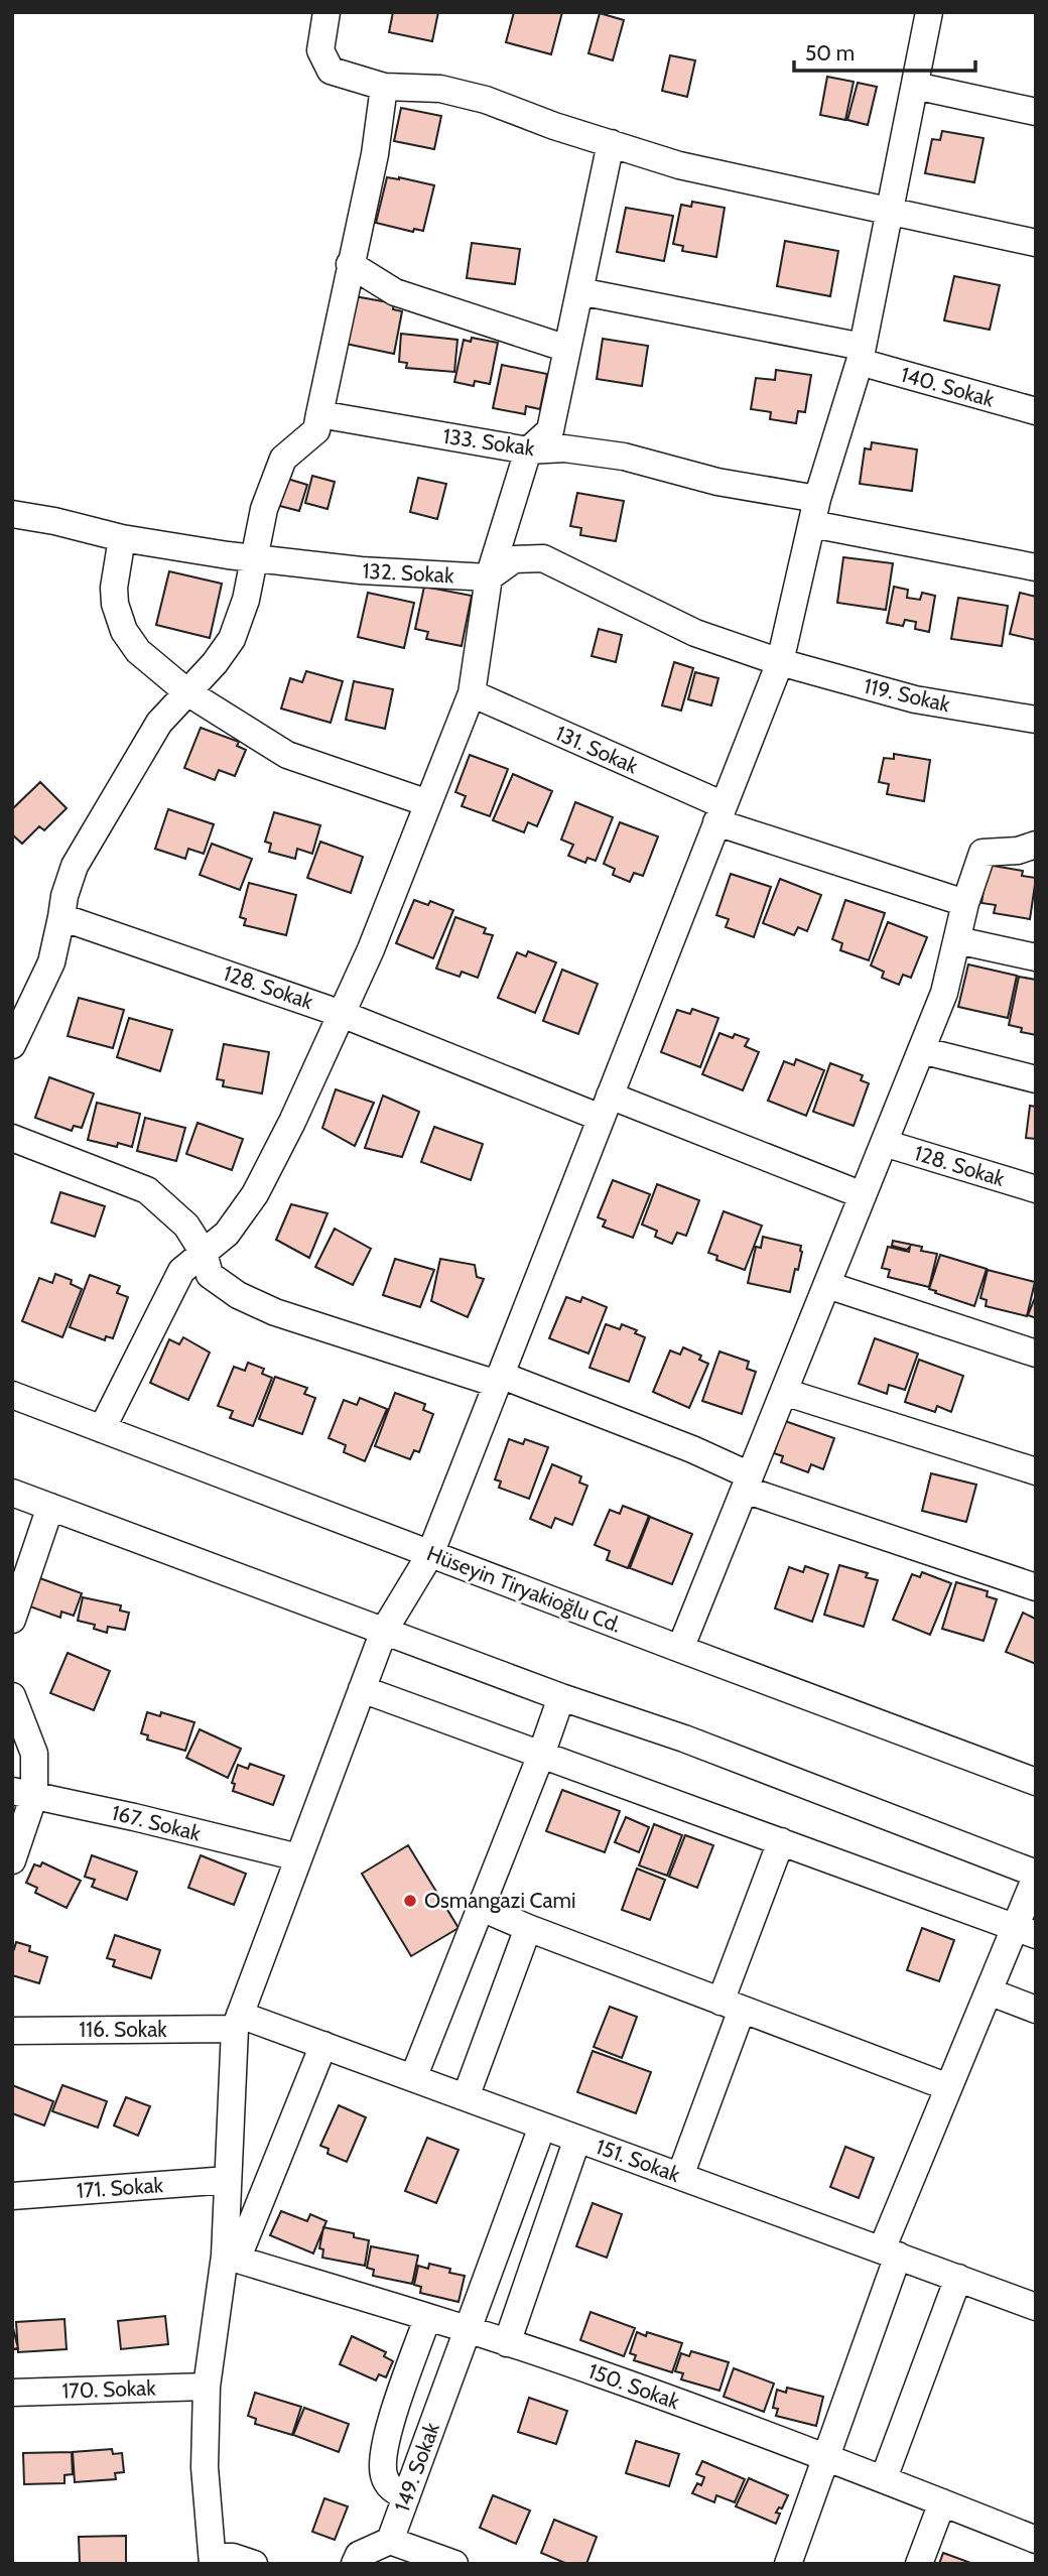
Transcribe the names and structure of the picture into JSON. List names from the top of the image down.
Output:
{
  "streets": {
    "street": [
      "140. Sokak",
      "133. Sokak",
      "132. Sokak",
      "119. Sokak",
      "131. Sokak",
      "128. Sokak",
      "Hüseyin Tiryakioğlu Cd.",
      "167. Sokak",
      "116. Sokak",
      "151. Sokak",
      "171. Sokak",
      "150. Sokak",
      "170. Sokak",
      "149. Sokak"
    ]
  },
  "crossings": [
    ["116. Sokak", "151. Sokak"],
    ["151. Sokak", "149. Sokak"],
    ["150. Sokak", "149. Sokak"]
  ],
  "places": ["Osmangazi Cami"],
  "scale_bar": "50 m"
}
